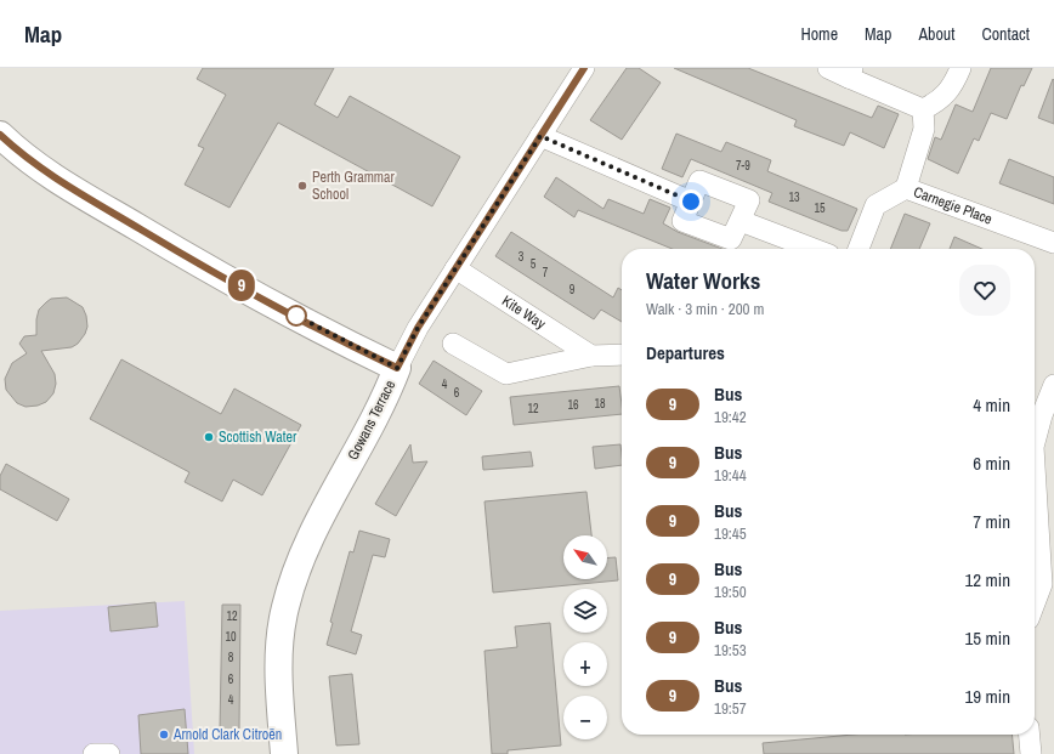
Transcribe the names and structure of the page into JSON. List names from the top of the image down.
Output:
{
  "streets": {
    "street": ["Carnegie Place", "Kite Way", "Gowans Terrace"]
  },
  "crossings": [
    ["Kite Way", "Gowans Terrace"]
  ],
  "places": ["Perth Grammar School", "Scottish Water", "Arnold Clark Citroën"],
  "lines": ["bus line 9"],
  "house_numbers": [
    "7-9",
    "13",
    "15",
    "3",
    "5",
    "7",
    "9",
    "4",
    "6",
    "18",
    "16",
    "12",
    "12",
    "10",
    "8",
    "6",
    "4"
  ],
  "north": "top left",
  "page": {
    "header": "Map",
    "nav": [
      "Home",
      "Map",
      "About",
      "Contact"
    ],
    "on_map": "9",
    "heading": [
      ["Water Works", "Walk · 3 min · 200 m"],
      "Departures"
    ],
    "list": [
      {
        "mark": "9",
        "name": "Bus",
        "note": "19:42",
        "value": "4 min"
      },
      {
        "mark": "9",
        "name": "Bus",
        "note": "19:44",
        "value": "6 min"
      },
      {
        "mark": "9",
        "name": "Bus",
        "note": "19:45",
        "value": "7 min"
      },
      {
        "mark": "9",
        "name": "Bus",
        "note": "19:50",
        "value": "12 min"
      },
      {
        "mark": "9",
        "name": "Bus",
        "note": "19:53",
        "value": "15 min"
      },
      {
        "mark": "9",
        "name": "Bus",
        "note": "19:57",
        "value": "19 min"
      }
    ],
    "map_buttons": ["+", "−"]
  }
}
